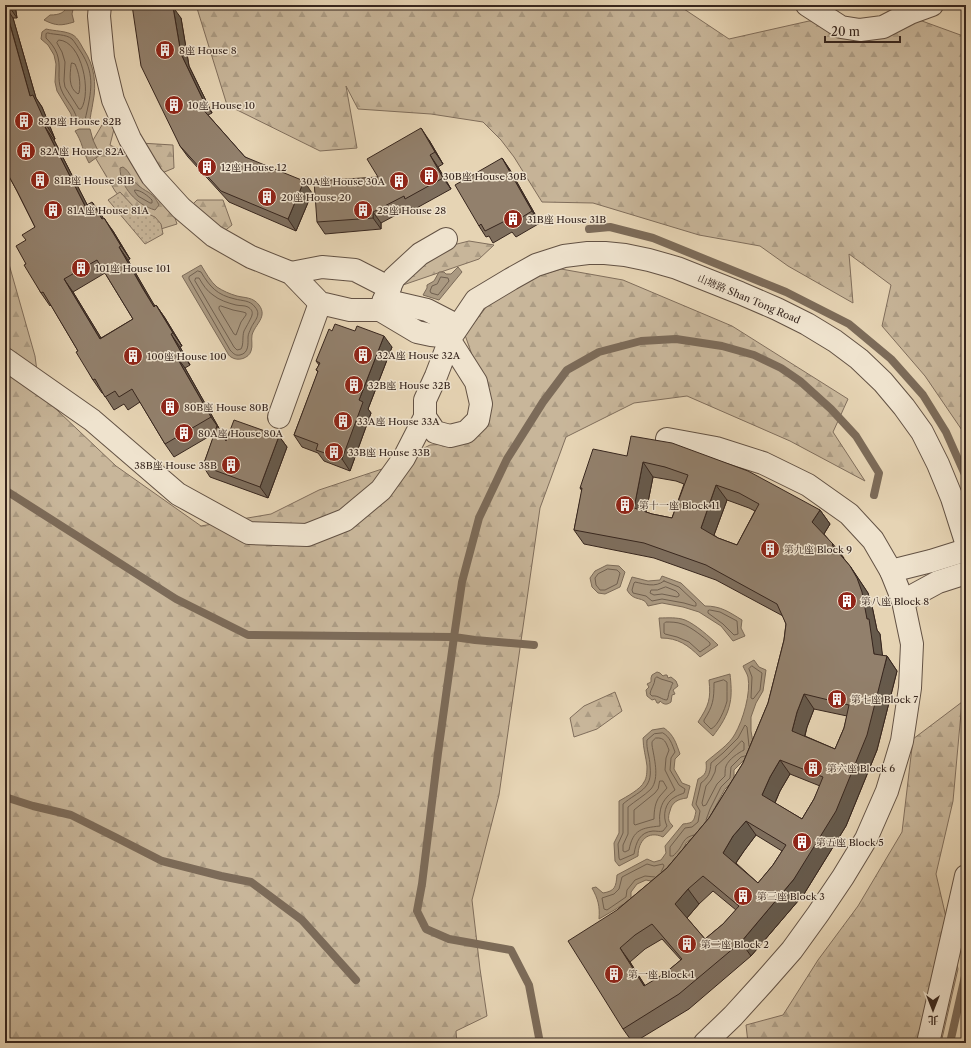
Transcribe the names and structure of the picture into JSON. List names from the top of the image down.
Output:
{
  "streets": {
    "street": ["山塘路 Shan Tong Road"]
  },
  "places": {
    "building": [
      "8座 House 8",
      "10座 House 10",
      "82B座 House 82B",
      "82A座 House 82A",
      "12座 House 12",
      "30B座 House 30B",
      "81B座 House 81B",
      "30A座 House 30A",
      "20座 House 20",
      "81A座 House 81A",
      "28座 House 28",
      "31B座 House 31B",
      "101座 House 101",
      "32A座 House 32A",
      "100座 House 100",
      "32B座 House 32B",
      "80B座 House 80B",
      "33A座 House 33A",
      "80A座 House 80A",
      "33B座 House 33B",
      "38B座 House 38B",
      "第十一座 Block 11",
      "第九座 Block 9",
      "第八座 Block 8",
      "第七座 Block 7",
      "第六座 Block 6",
      "第五座 Block 5",
      "第三座 Block 3",
      "第二座 Block 2",
      "第一座 Block 1"
    ]
  },
  "scale_bar": "20 m",
  "north": "bottom"
}
